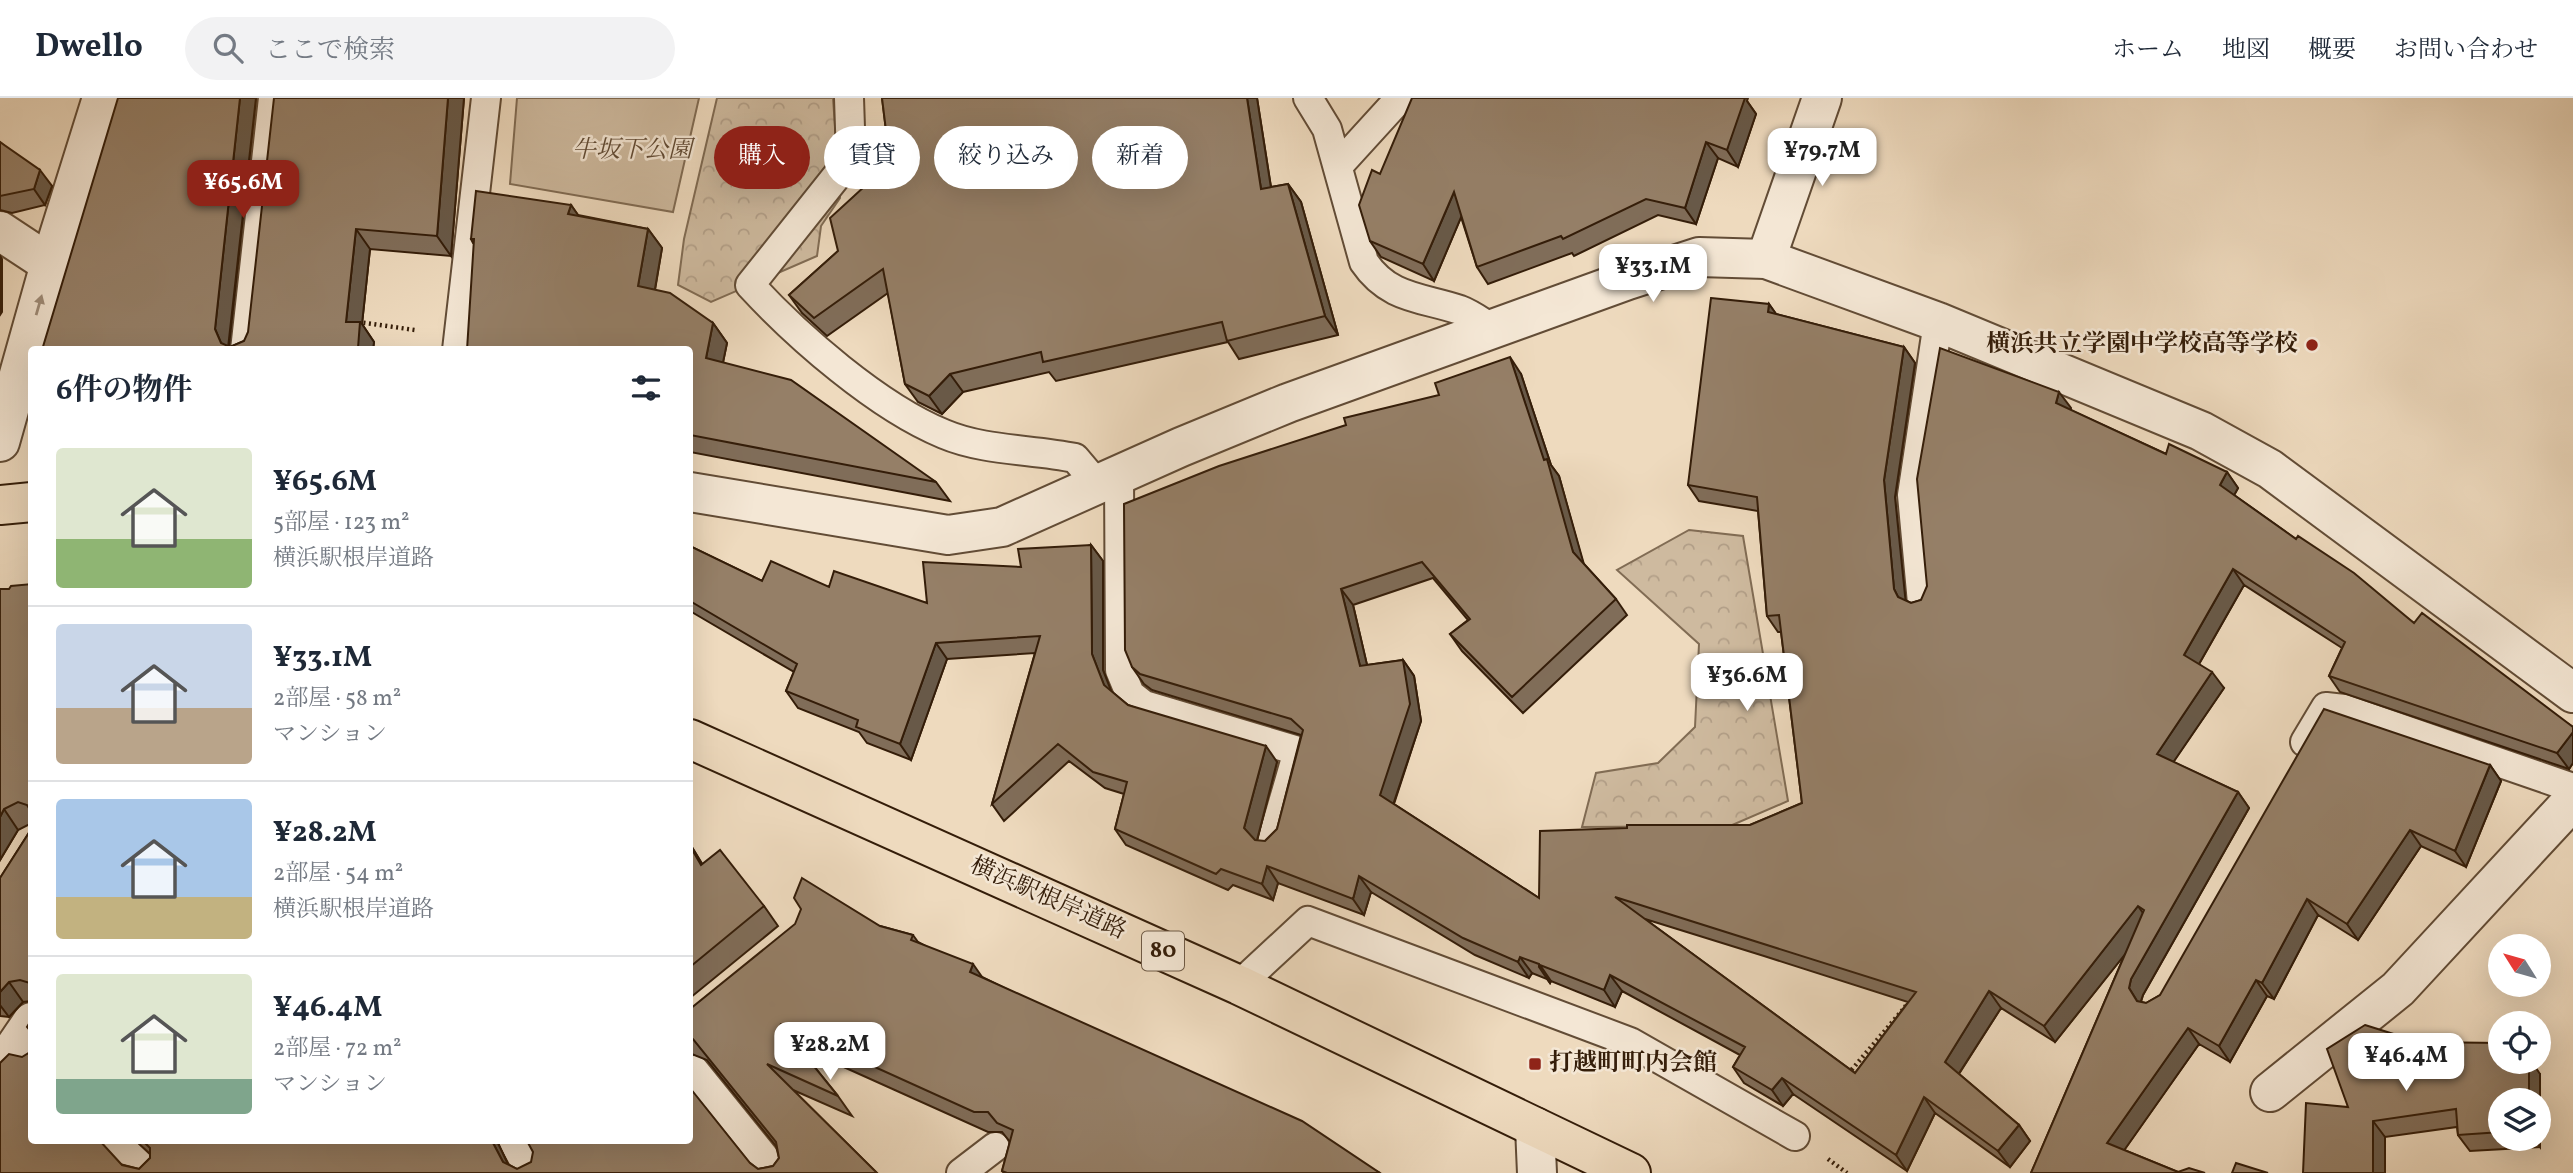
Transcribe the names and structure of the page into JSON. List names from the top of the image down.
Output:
{
  "streets": {
    "main road": ["横浜駅根岸道路", "80"]
  },
  "parks": ["牛坂下公園"],
  "places": {
    "other": ["横浜共立学園中学校高等学校"],
    "transit": ["打越町町内会館"]
  },
  "north": "top left",
  "page": {
    "header": "Dwello",
    "search": "ここで検索",
    "nav": [
      "ホーム",
      "地図",
      "概要",
      "お問い合わせ"
    ],
    "chip": [
      "購入",
      "賃貸",
      "絞り込み",
      "新着"
    ],
    "price": [
      "¥79.7M",
      "¥65.6M",
      "¥33.1M",
      "¥36.6M",
      "¥28.2M",
      "¥46.4M"
    ],
    "heading": "6件の物件",
    "list": [
      {
        "name": "¥65.6M",
        "note": "5部屋 · 123 m² · 横浜駅根岸道路"
      },
      {
        "name": "¥33.1M",
        "note": "2部屋 · 58 m² · マンション"
      },
      {
        "name": "¥28.2M",
        "note": "2部屋 · 54 m² · 横浜駅根岸道路"
      },
      {
        "name": "¥46.4M",
        "note": "2部屋 · 72 m² · マンション"
      }
    ]
  }
}
